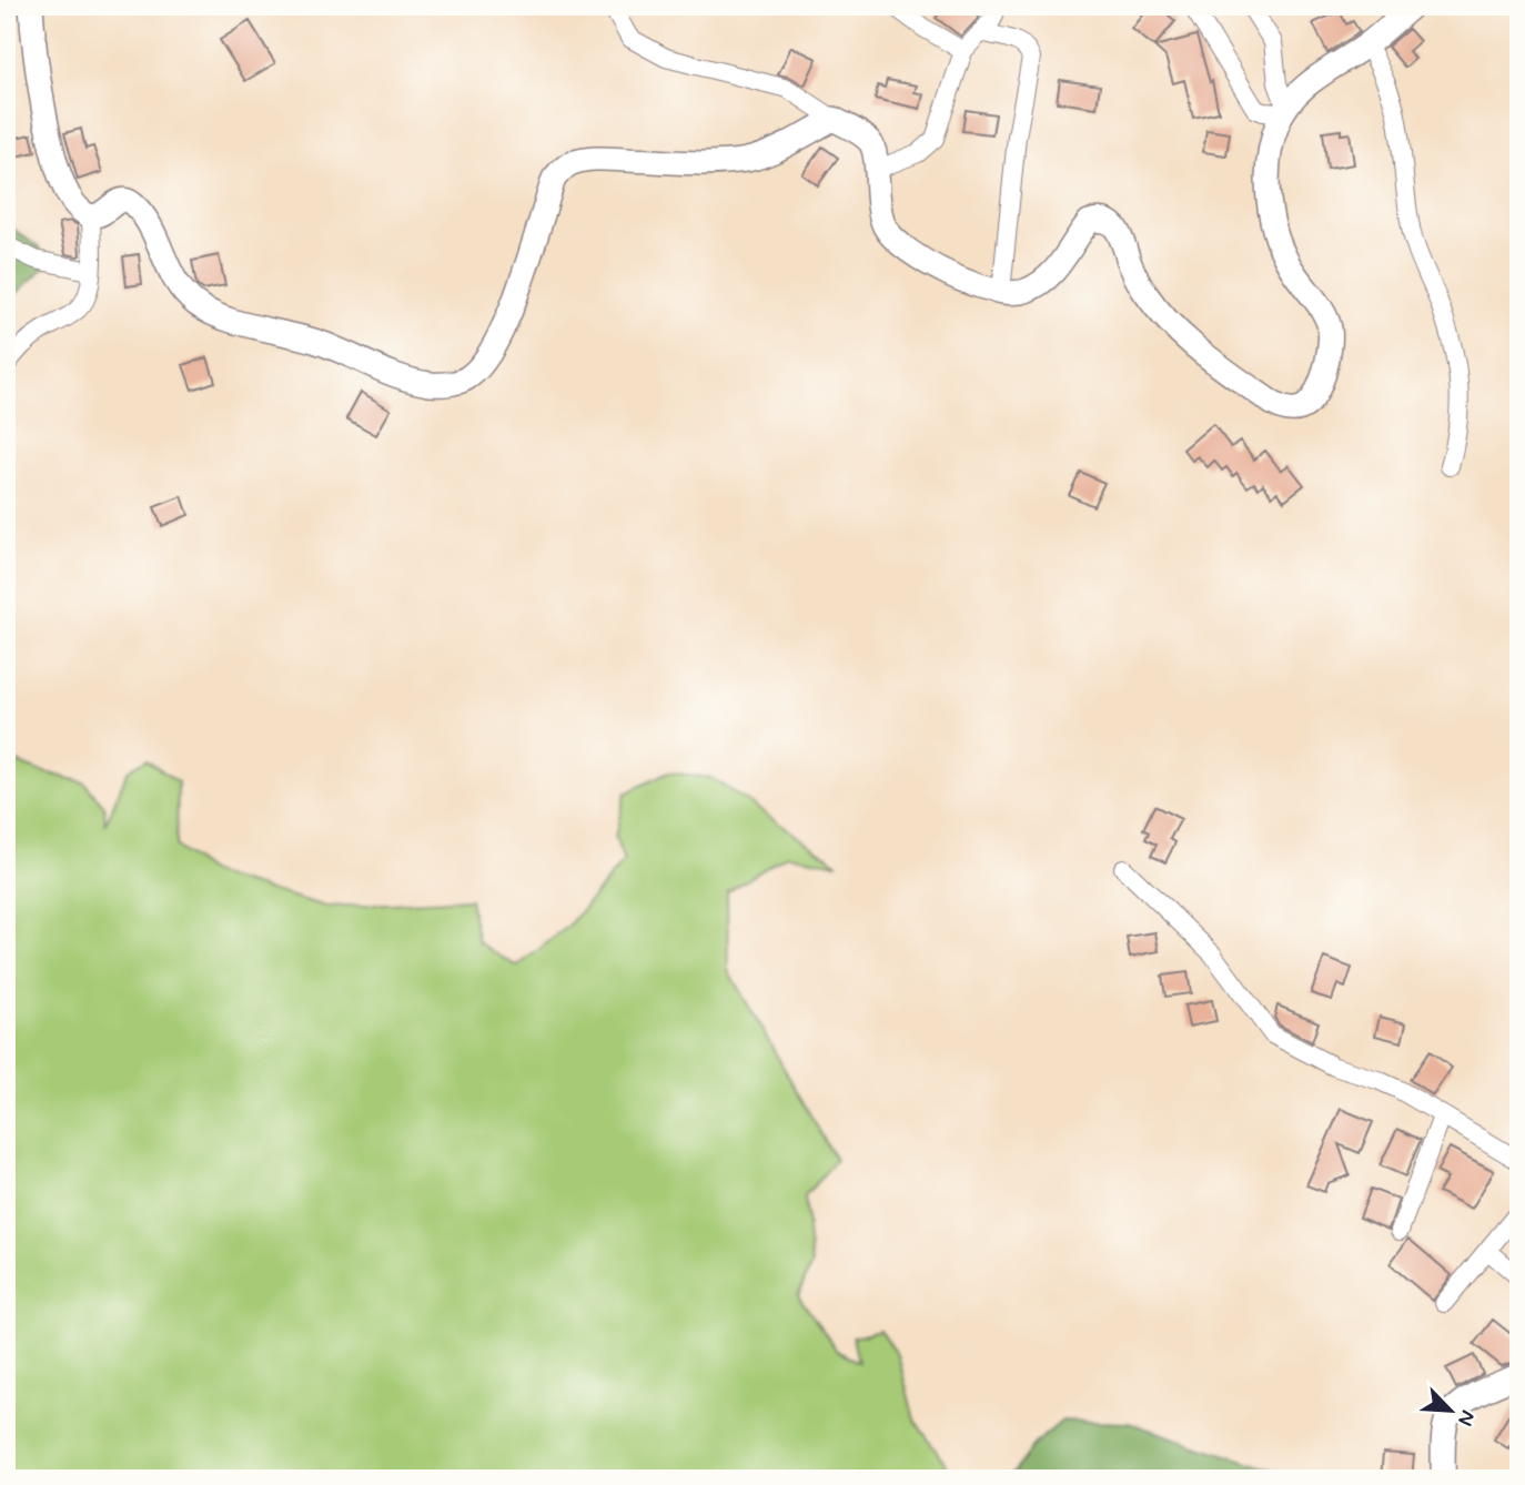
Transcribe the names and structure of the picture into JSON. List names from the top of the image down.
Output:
{
  "north": "bottom right"
}
